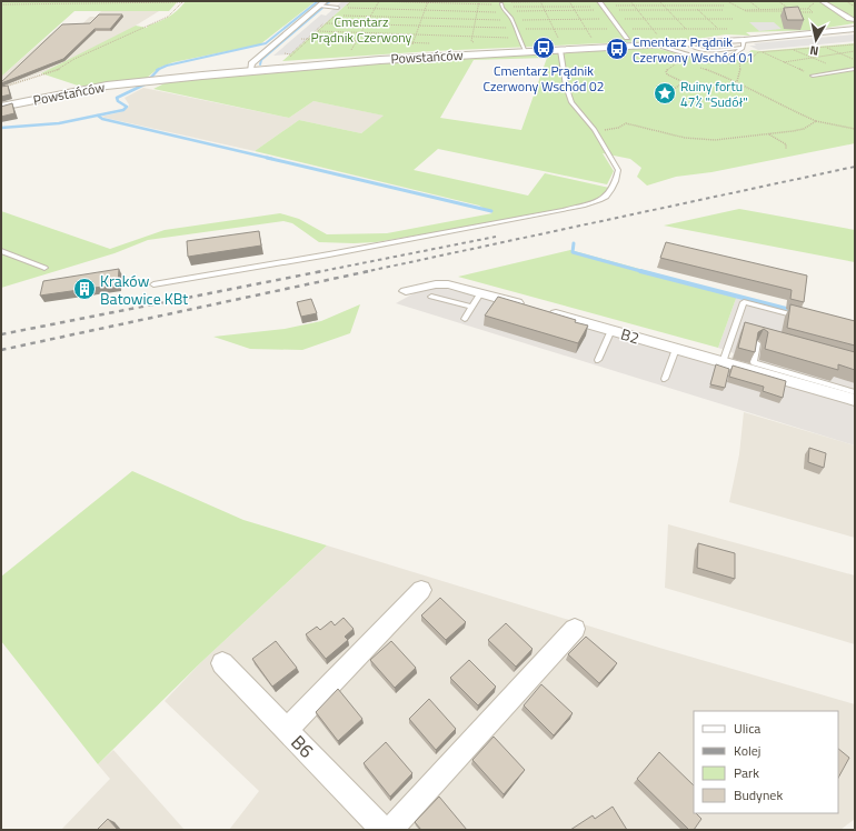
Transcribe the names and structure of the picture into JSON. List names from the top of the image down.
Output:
{
  "streets": {
    "street": ["Powstańców", "B2", "B6"]
  },
  "parks": ["Cmentarz Prądnik Czerwony"],
  "places": {
    "bus stop": ["Cmentarz Prądnik Czerwony Wschód 02", "Cmentarz Prądnik Czerwony Wschód 01"],
    "place": ["Ruiny fortu 47½ \"Sudół\""],
    "building": ["Kraków Batowice KBt"]
  },
  "legend": [
    "Ulica",
    "Kolej",
    "Park",
    "Budynek"
  ],
  "north": "bottom"
}
